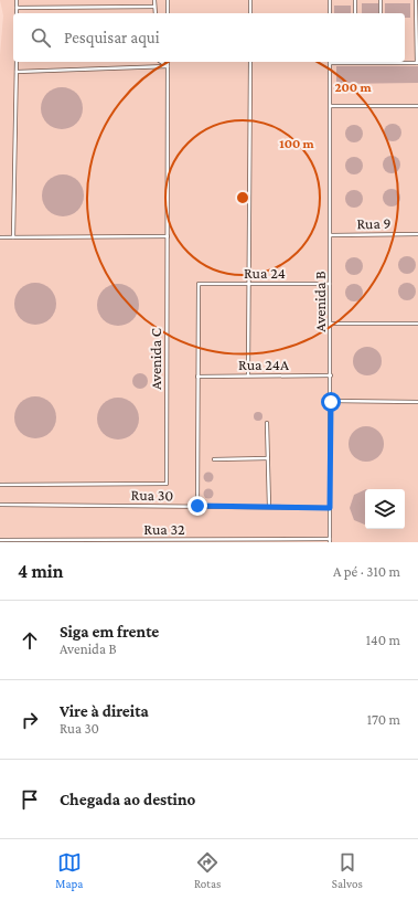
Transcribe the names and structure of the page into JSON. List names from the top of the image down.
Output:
{
  "streets": {
    "lane": [
      "Rua 9",
      "Rua 24",
      "Avenida B",
      "Avenida C",
      "Rua 24A",
      "Rua 30",
      "Rua 32"
    ]
  },
  "crossings": [
    ["Rua 9", "Avenida B"],
    ["Rua 24", "Avenida B"],
    ["Rua 24", "Rua 24A"],
    ["Avenida B", "Rua 24A"],
    ["Avenida B", "Rua 30"],
    ["Avenida B", "Rua 32"]
  ],
  "page": {
    "search": "Pesquisar aqui",
    "heading": ["4 min", "A pé · 310 m"],
    "list": [
      ["Siga em frente", "Avenida B", "140 m"],
      ["Vire à direita", "Rua 30", "170 m"],
      "Chegada ao destino"
    ],
    "nav": ["Mapa", "Rotas", "Salvos"]
  },
  "rings": ["200 m", "100 m"]
}
